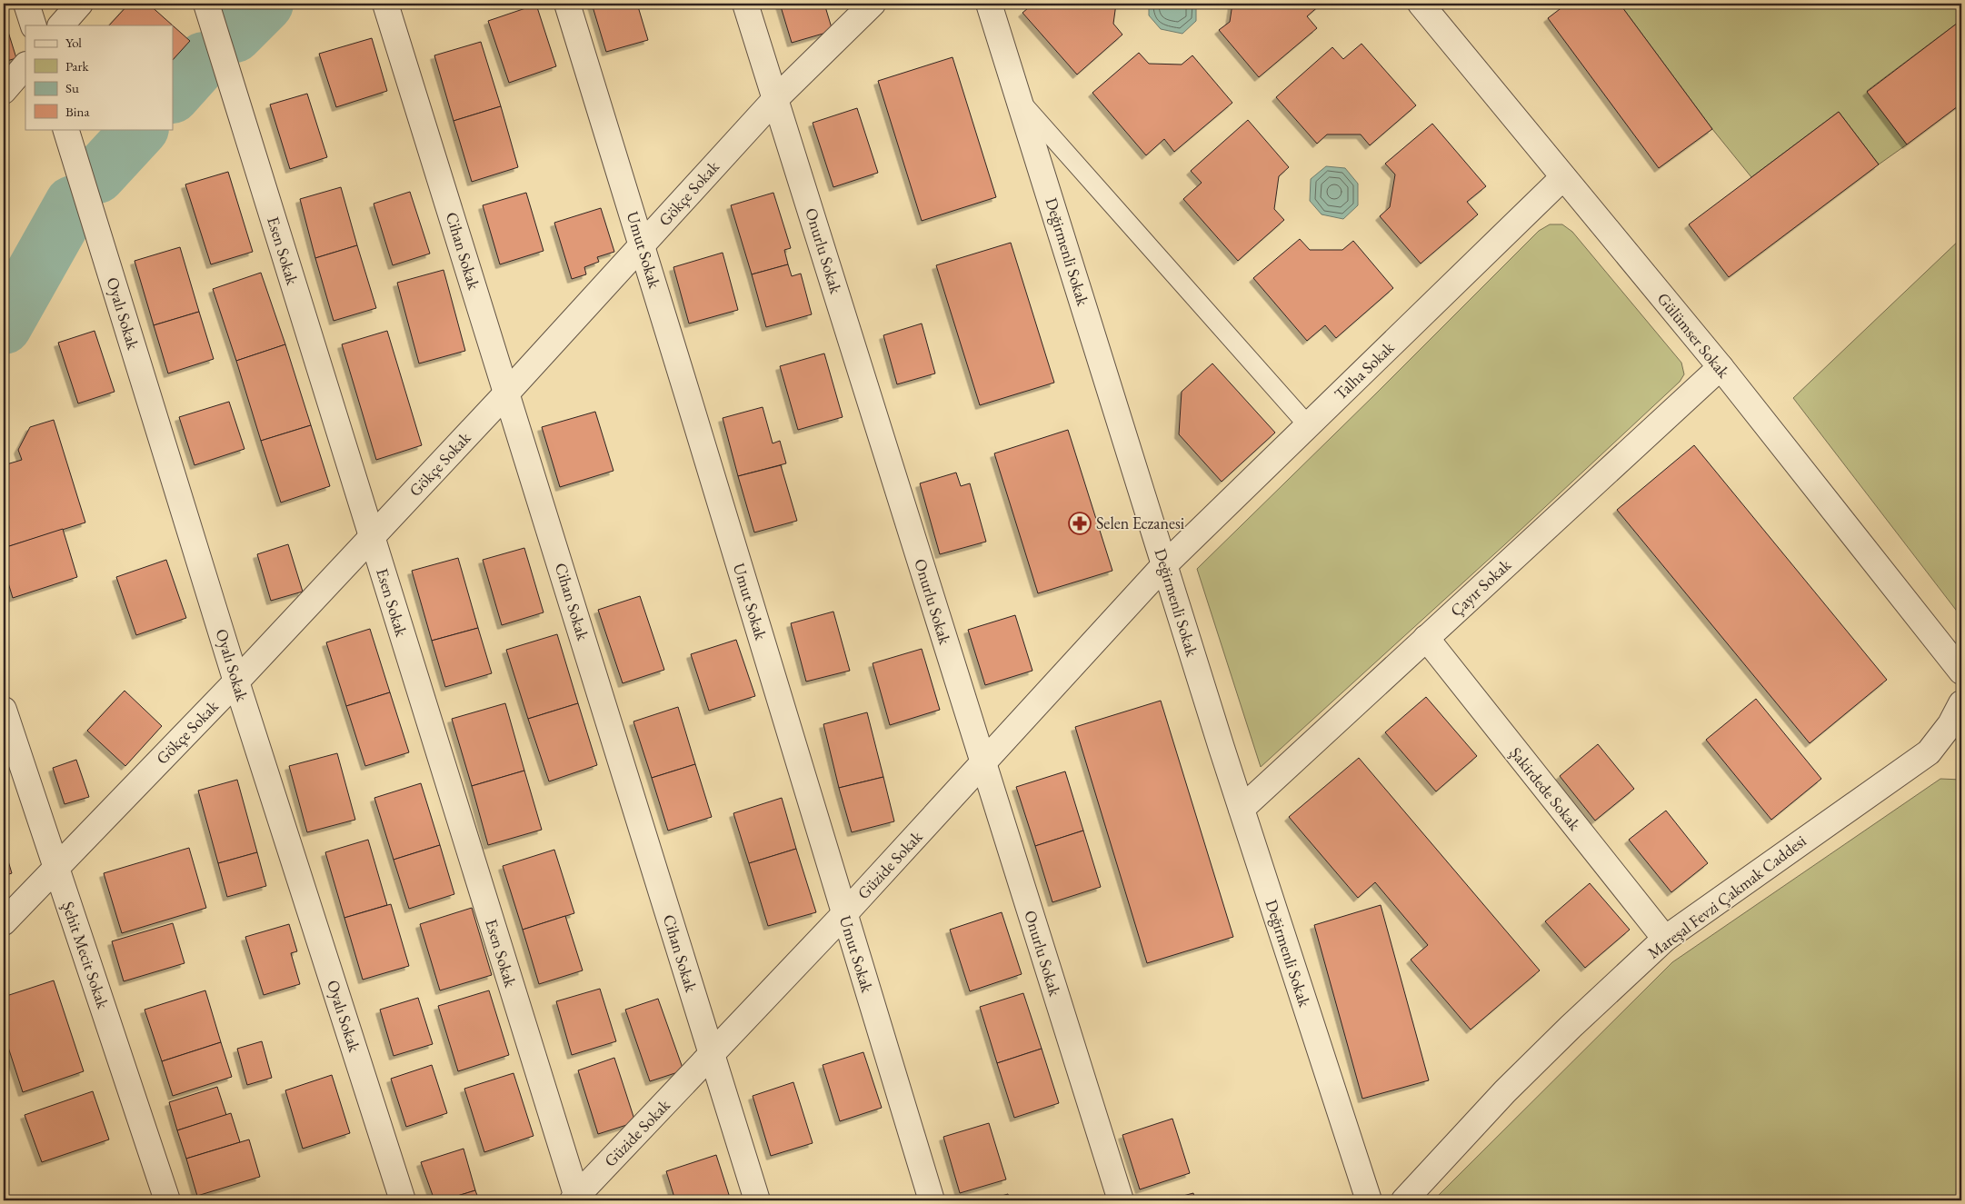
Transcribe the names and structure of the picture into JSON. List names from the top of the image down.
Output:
{
  "streets": {
    "street": [
      "Gökçe Sokak",
      "Umut Sokak",
      "Esen Sokak",
      "Cihan Sokak",
      "Onurlu Sokak",
      "Değirmenli Sokak",
      "Oyalı Sokak",
      "Gülümser Sokak",
      "Talha Sokak",
      "Çayır Sokak",
      "Şakirdede Sokak",
      "Güzide Sokak",
      "Mareşal Fevzi Çakmak Caddesi",
      "Şehit Mecit Sokak"
    ]
  },
  "crossings": [
    ["Gökçe Sokak", "Umut Sokak"],
    ["Gökçe Sokak", "Esen Sokak"],
    ["Gökçe Sokak", "Cihan Sokak"],
    ["Gökçe Sokak", "Onurlu Sokak"],
    ["Gökçe Sokak", "Oyalı Sokak"],
    ["Gökçe Sokak", "Şehit Mecit Sokak"],
    ["Umut Sokak", "Güzide Sokak"],
    ["Esen Sokak", "Güzide Sokak"],
    ["Cihan Sokak", "Güzide Sokak"],
    ["Onurlu Sokak", "Güzide Sokak"],
    ["Değirmenli Sokak", "Talha Sokak"],
    ["Değirmenli Sokak", "Çayır Sokak"],
    ["Değirmenli Sokak", "Güzide Sokak"],
    ["Gülümser Sokak", "Talha Sokak"],
    ["Gülümser Sokak", "Çayır Sokak"],
    ["Talha Sokak", "Güzide Sokak"],
    ["Çayır Sokak", "Şakirdede Sokak"],
    ["Şakirdede Sokak", "Mareşal Fevzi Çakmak Caddesi"]
  ],
  "places": {
    "pharmacy": ["Selen Eczanesi"]
  },
  "legend": [
    "Yol",
    "Park",
    "Su",
    "Bina"
  ]
}
